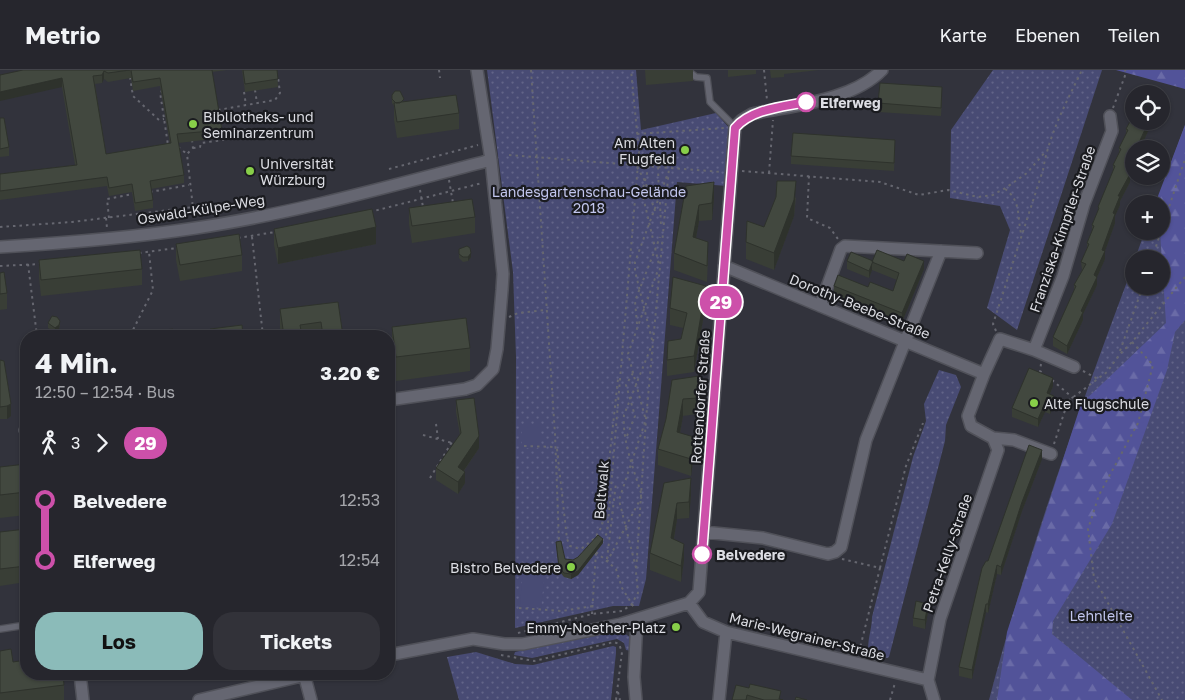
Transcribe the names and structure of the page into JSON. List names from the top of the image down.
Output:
{
  "streets": {
    "street": [
      "Oswald-Külpe-Weg",
      "Franziska-Kimpfler-Straße",
      "Dorothy-Beebe-Straße",
      "Rottendorfer Straße",
      "Petra-Kelly-Straße",
      "Marie-Wegrainer-Straße"
    ],
    "path": ["Beltwalk"]
  },
  "crossings": [
    ["Dorothy-Beebe-Straße", "Rottendorfer Straße"],
    ["Rottendorfer Straße", "Marie-Wegrainer-Straße"],
    ["Petra-Kelly-Straße", "Marie-Wegrainer-Straße"]
  ],
  "parks": ["Landesgartenschau-Gelände 2018", "Lehnleite"],
  "places": [
    "Elferweg",
    "Bibliotheks- und Seminarzentrum",
    "Am Alten Flugfeld",
    "Universität Würzburg",
    "Alte Flugschule",
    "Belvedere",
    "Bistro Belvedere",
    "Emmy-Noether-Platz"
  ],
  "lines": ["bus line 29"],
  "page": {
    "header": "Metrio",
    "nav": ["Karte", "Ebenen", "Teilen"],
    "on_map": "29",
    "map_buttons": ["+", "−"],
    "heading": ["4 Min.", "12:50 – 12:54 · Bus", "3.20 €"],
    "legs": ["3", "29"],
    "list": [
      {
        "name": "Belvedere",
        "value": "12:53"
      },
      {
        "name": "Elferweg",
        "value": "12:54"
      }
    ],
    "buttons": ["Los", "Tickets"]
  }
}
